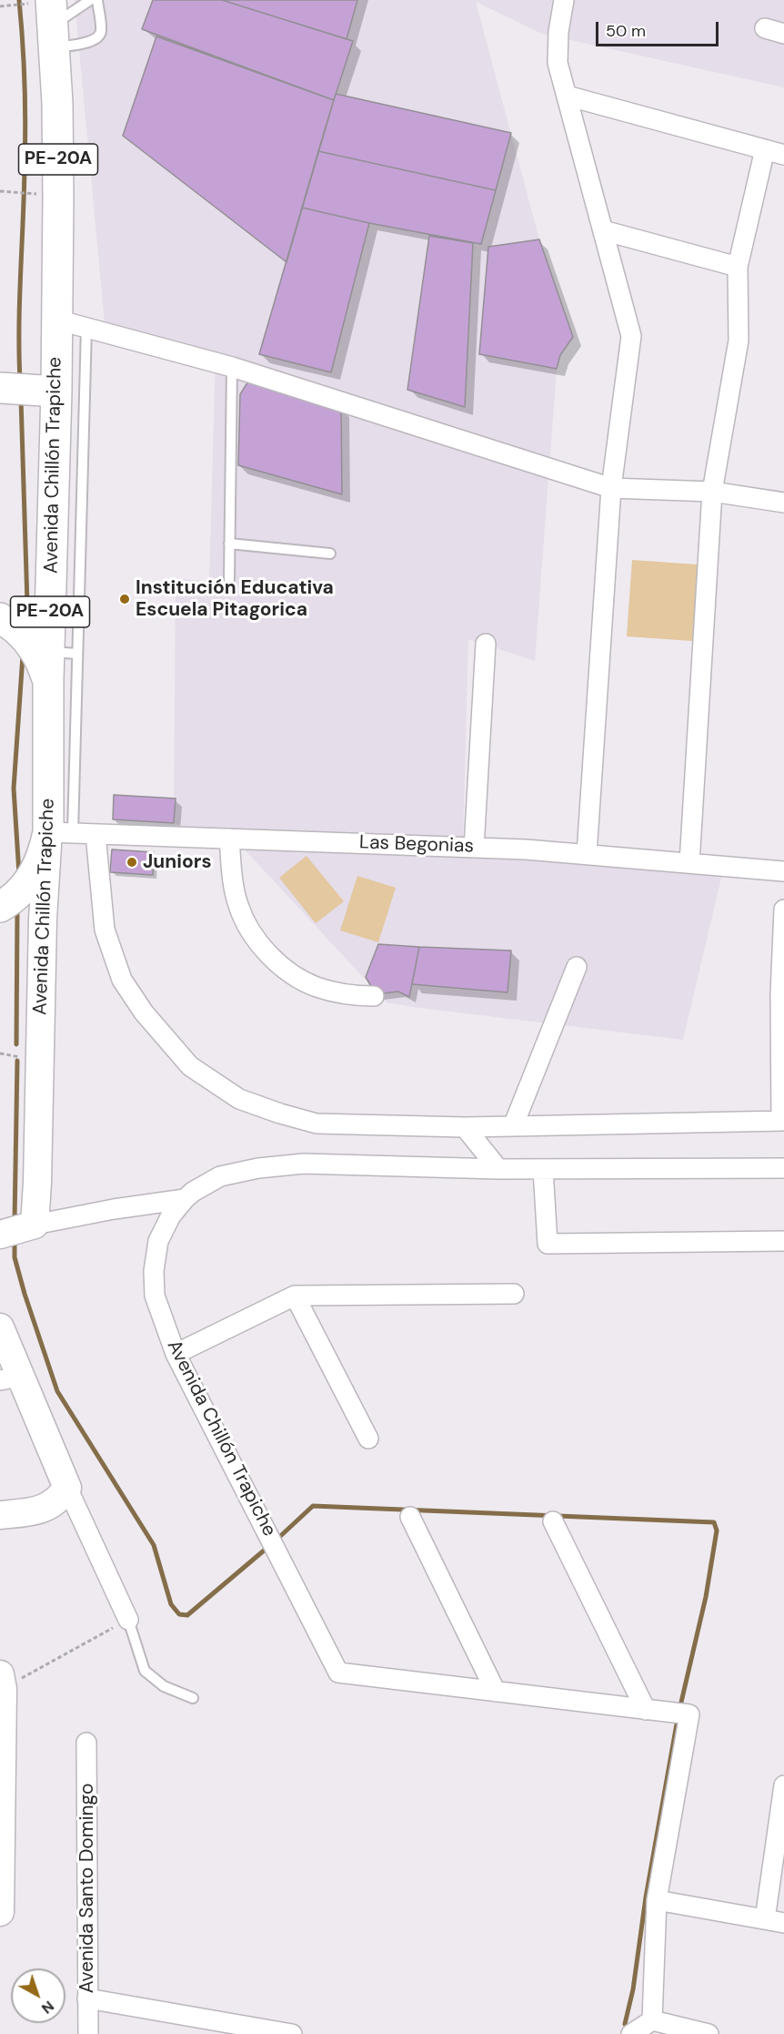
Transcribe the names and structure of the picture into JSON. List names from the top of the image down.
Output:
{
  "streets": {
    "main road": ["PE-20A", "Avenida Chillón Trapiche"],
    "street": ["Las Begonias", "Avenida Santo Domingo"]
  },
  "crossings": [
    ["PE-20A", "Avenida Chillón Trapiche"],
    ["PE-20A", "Las Begonias"],
    ["Avenida Chillón Trapiche", "Las Begonias"]
  ],
  "places": ["Institución Educativa Escuela Pitagorica", "Juniors"],
  "scale_bar": "50 m",
  "north": "bottom right"
}
